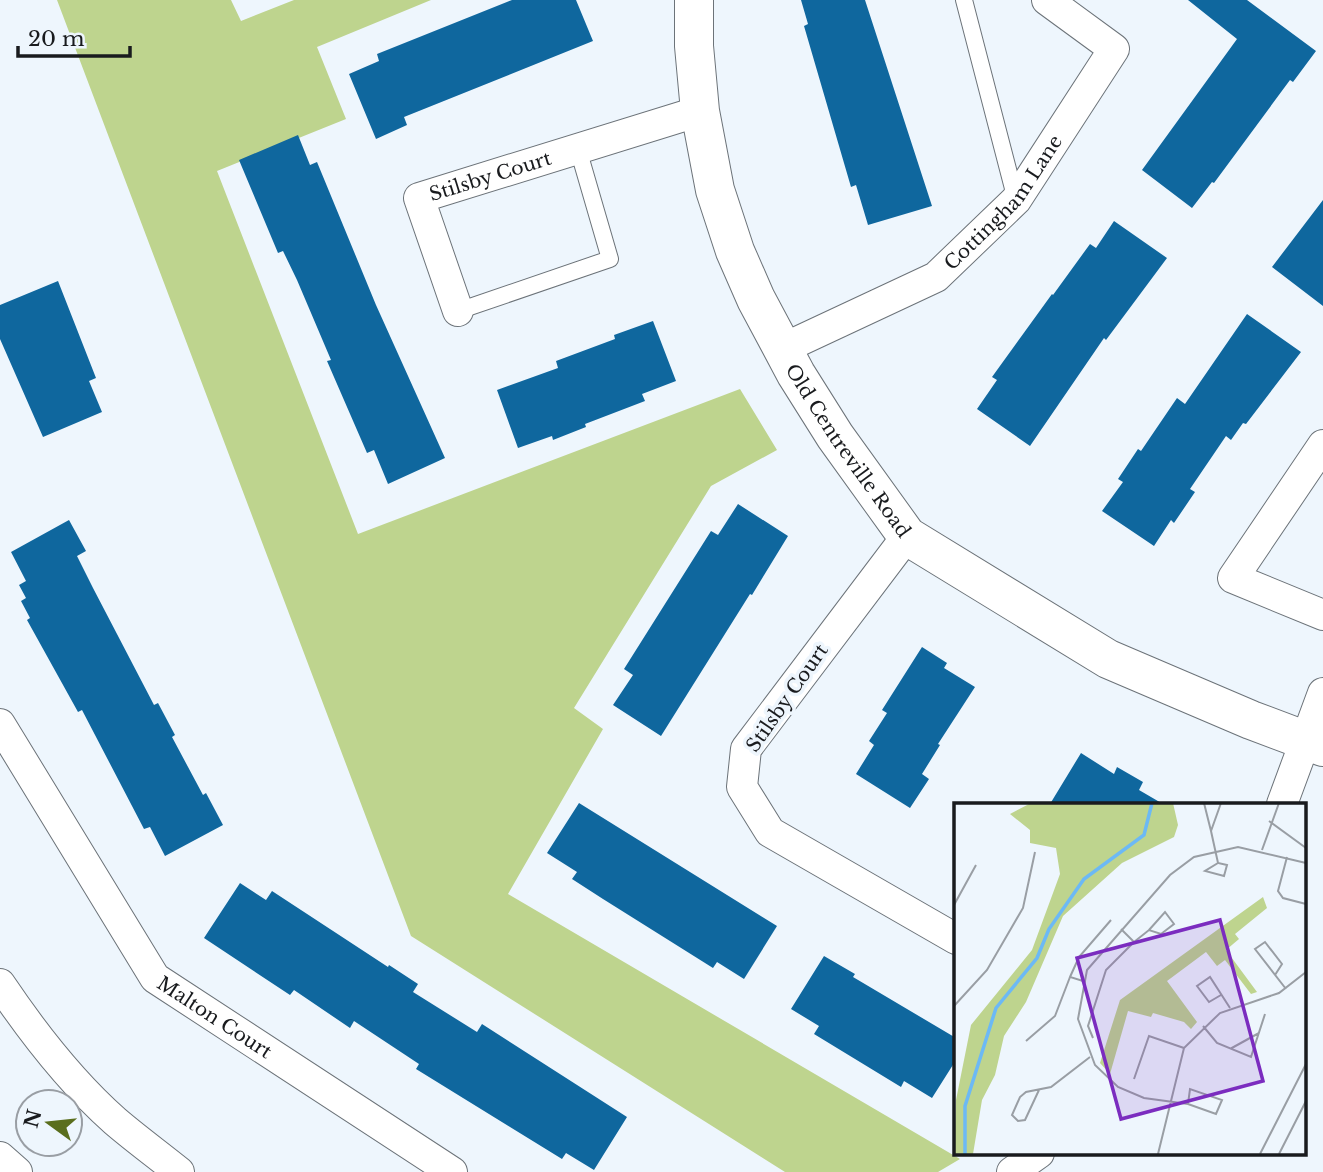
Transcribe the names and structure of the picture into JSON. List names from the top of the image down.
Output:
{
  "streets": {
    "street": [
      "Stilsby Court",
      "Cottingham Lane",
      "Old Centreville Road",
      "Malton Court"
    ]
  },
  "crossings": [
    ["Stilsby Court", "Old Centreville Road"],
    ["Cottingham Lane", "Old Centreville Road"]
  ],
  "scale_bar": "20 m",
  "north": "left"
}
